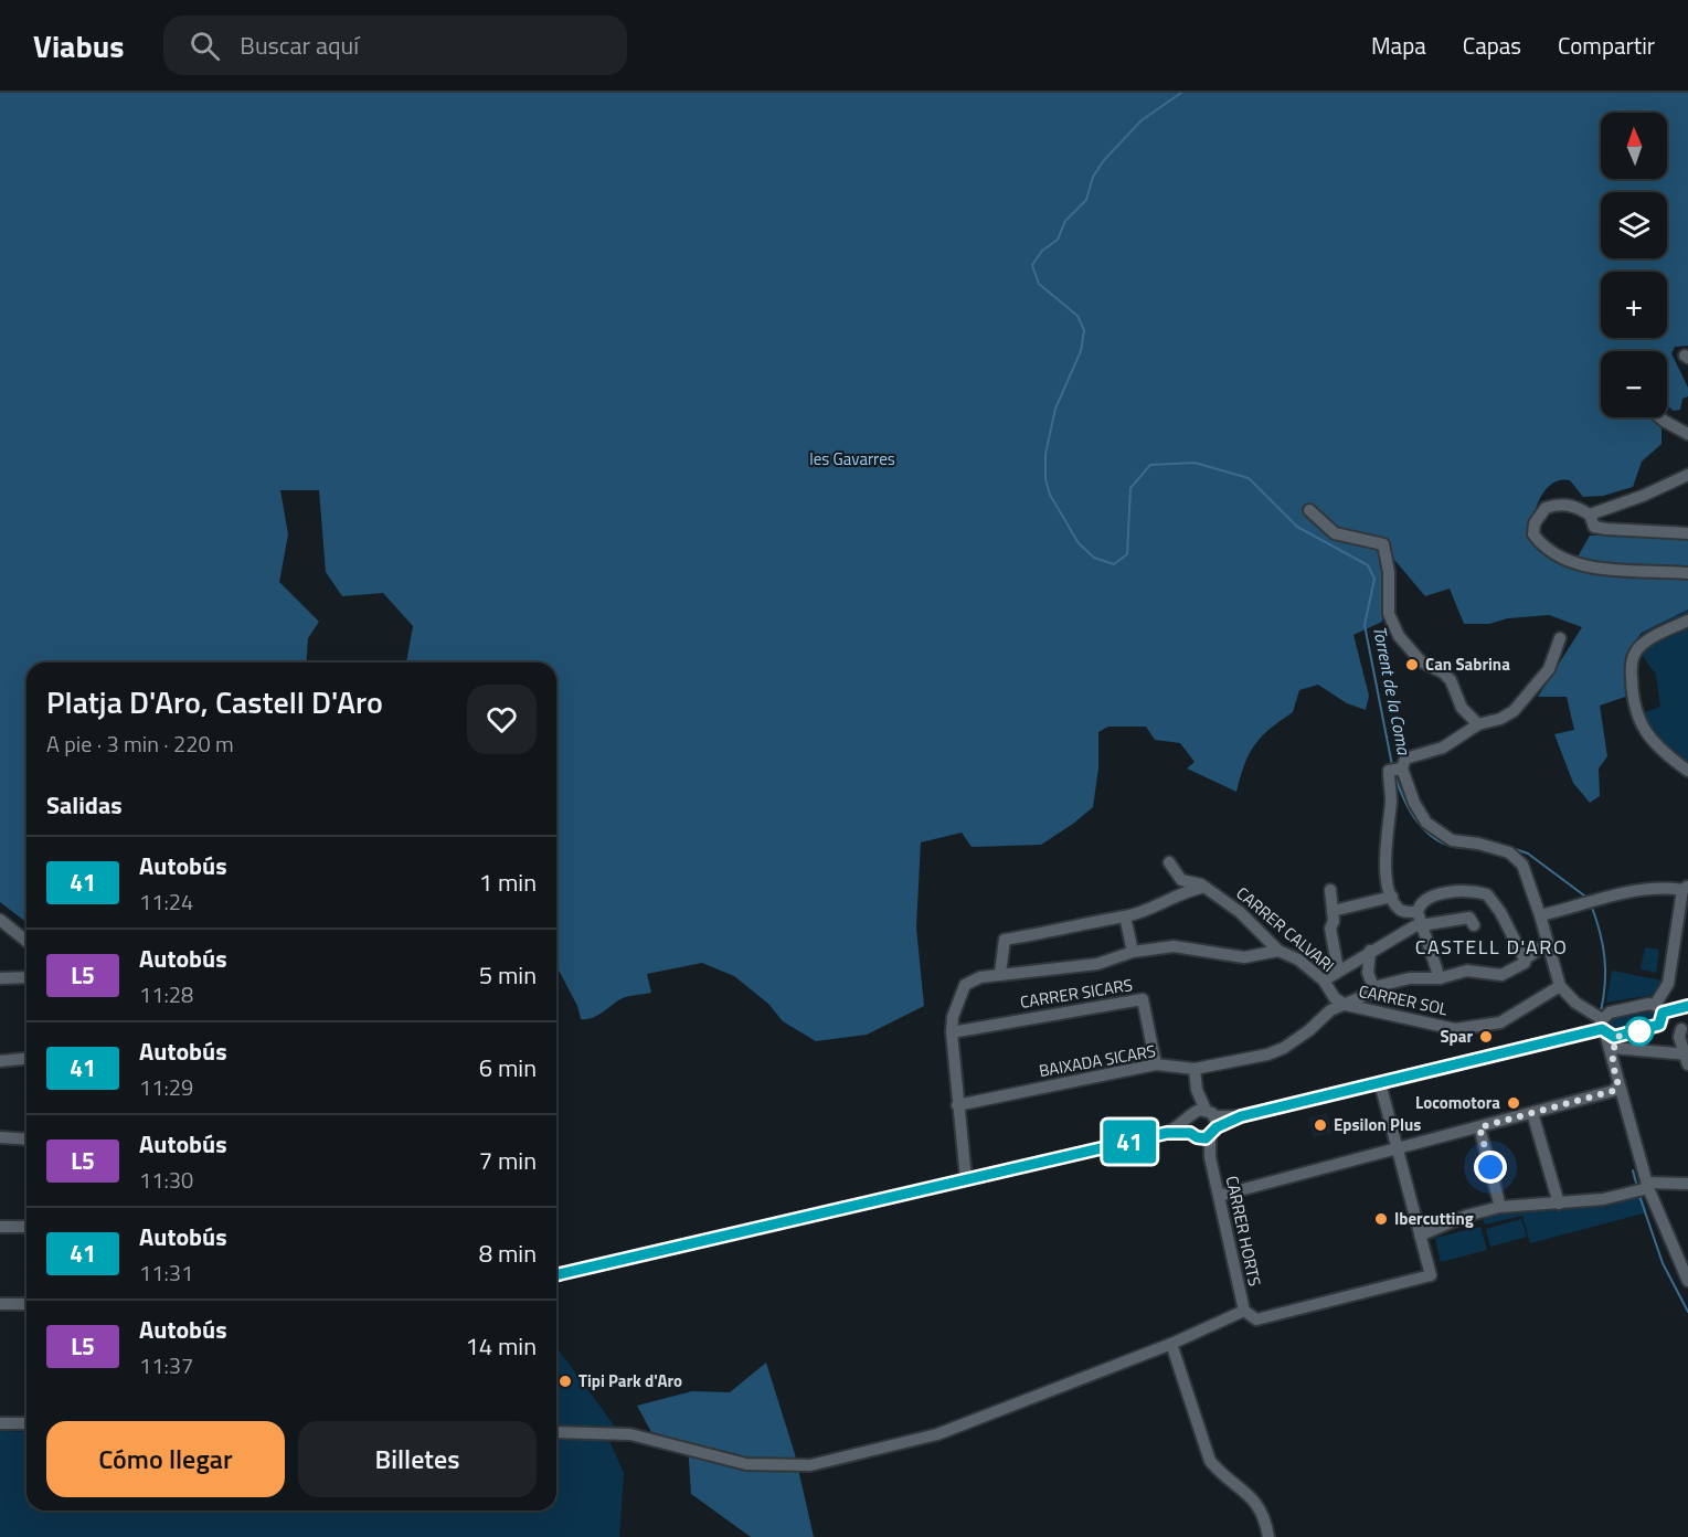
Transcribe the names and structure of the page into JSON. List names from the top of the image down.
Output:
{
  "streets": {
    "street": [
      "CARRER CALVARI",
      "CARRER SICARS",
      "CARRER SOL",
      "BAIXADA SICARS",
      "CARRER HORTS"
    ]
  },
  "crossings": [
    ["CARRER CALVARI", "CARRER SOL"],
    ["CARRER CALVARI", "BAIXADA SICARS"],
    ["CARRER SICARS", "BAIXADA SICARS"],
    ["BAIXADA SICARS", "CARRER HORTS"]
  ],
  "districts": ["CASTELL D'ARO"],
  "water": ["Torrent de la Coma"],
  "parks": ["les Gavarres"],
  "places": [
    "Can Sabrina",
    "Spar",
    "Locomotora",
    "Epsilon Plus",
    "Ibercutting",
    "Tipi Park d'Aro"
  ],
  "lines": ["bus line 41"],
  "north": "top",
  "page": {
    "header": "Viabus",
    "search": "Buscar aquí",
    "nav": ["Mapa", "Capas", "Compartir"],
    "on_map": "41",
    "map_buttons": ["+", "−"],
    "heading": [
      ["Platja D'Aro, Castell D'Aro", "A pie · 3 min · 220 m"],
      "Salidas"
    ],
    "list": [
      {
        "mark": "41",
        "name": "Autobús",
        "note": "11:24",
        "value": "1 min"
      },
      {
        "mark": "L5",
        "name": "Autobús",
        "note": "11:28",
        "value": "5 min"
      },
      {
        "mark": "41",
        "name": "Autobús",
        "note": "11:29",
        "value": "6 min"
      },
      {
        "mark": "L5",
        "name": "Autobús",
        "note": "11:30",
        "value": "7 min"
      },
      {
        "mark": "41",
        "name": "Autobús",
        "note": "11:31",
        "value": "8 min"
      },
      {
        "mark": "L5",
        "name": "Autobús",
        "note": "11:37",
        "value": "14 min"
      }
    ],
    "buttons": ["Cómo llegar", "Billetes"]
  }
}
